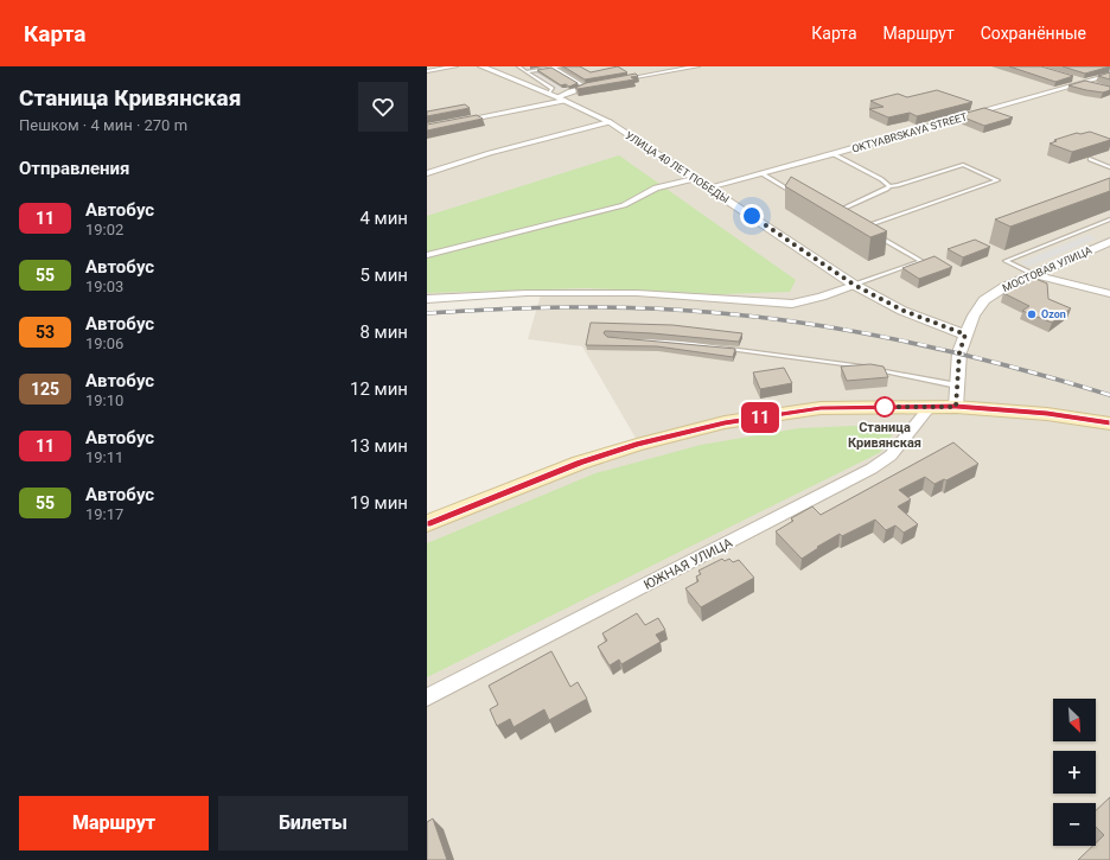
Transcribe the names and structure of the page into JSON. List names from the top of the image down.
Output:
{
  "streets": {
    "street": [
      "OKTYABRSKAYA STREET",
      "УЛИЦА 40 ЛЕТ ПОБЕДЫ",
      "МОСТОВАЯ УЛИЦА",
      "ЮЖНАЯ УЛИЦА"
    ]
  },
  "crossings": [
    ["OKTYABRSKAYA STREET", "УЛИЦА 40 ЛЕТ ПОБЕДЫ"],
    ["УЛИЦА 40 ЛЕТ ПОБЕДЫ", "МОСТОВАЯ УЛИЦА"]
  ],
  "places": ["Ozon", "Станица Кривянская"],
  "lines": ["bus line 11"],
  "north": "bottom right",
  "page": {
    "header": "Карта",
    "nav": ["Карта", "Маршрут", "Сохранённые"],
    "heading": [
      ["Станица Кривянская", "Пешком · 4 мин · 270 m"],
      "Отправления"
    ],
    "on_map": "11",
    "list": [
      {
        "mark": "11",
        "name": "Автобус",
        "note": "19:02",
        "value": "4 мин"
      },
      {
        "mark": "55",
        "name": "Автобус",
        "note": "19:03",
        "value": "5 мин"
      },
      {
        "mark": "53",
        "name": "Автобус",
        "note": "19:06",
        "value": "8 мин"
      },
      {
        "mark": "125",
        "name": "Автобус",
        "note": "19:10",
        "value": "12 мин"
      },
      {
        "mark": "11",
        "name": "Автобус",
        "note": "19:11",
        "value": "13 мин"
      },
      {
        "mark": "55",
        "name": "Автобус",
        "note": "19:17",
        "value": "19 мин"
      }
    ],
    "map_buttons": ["+", "−"],
    "buttons": ["Маршрут", "Билеты"]
  }
}
